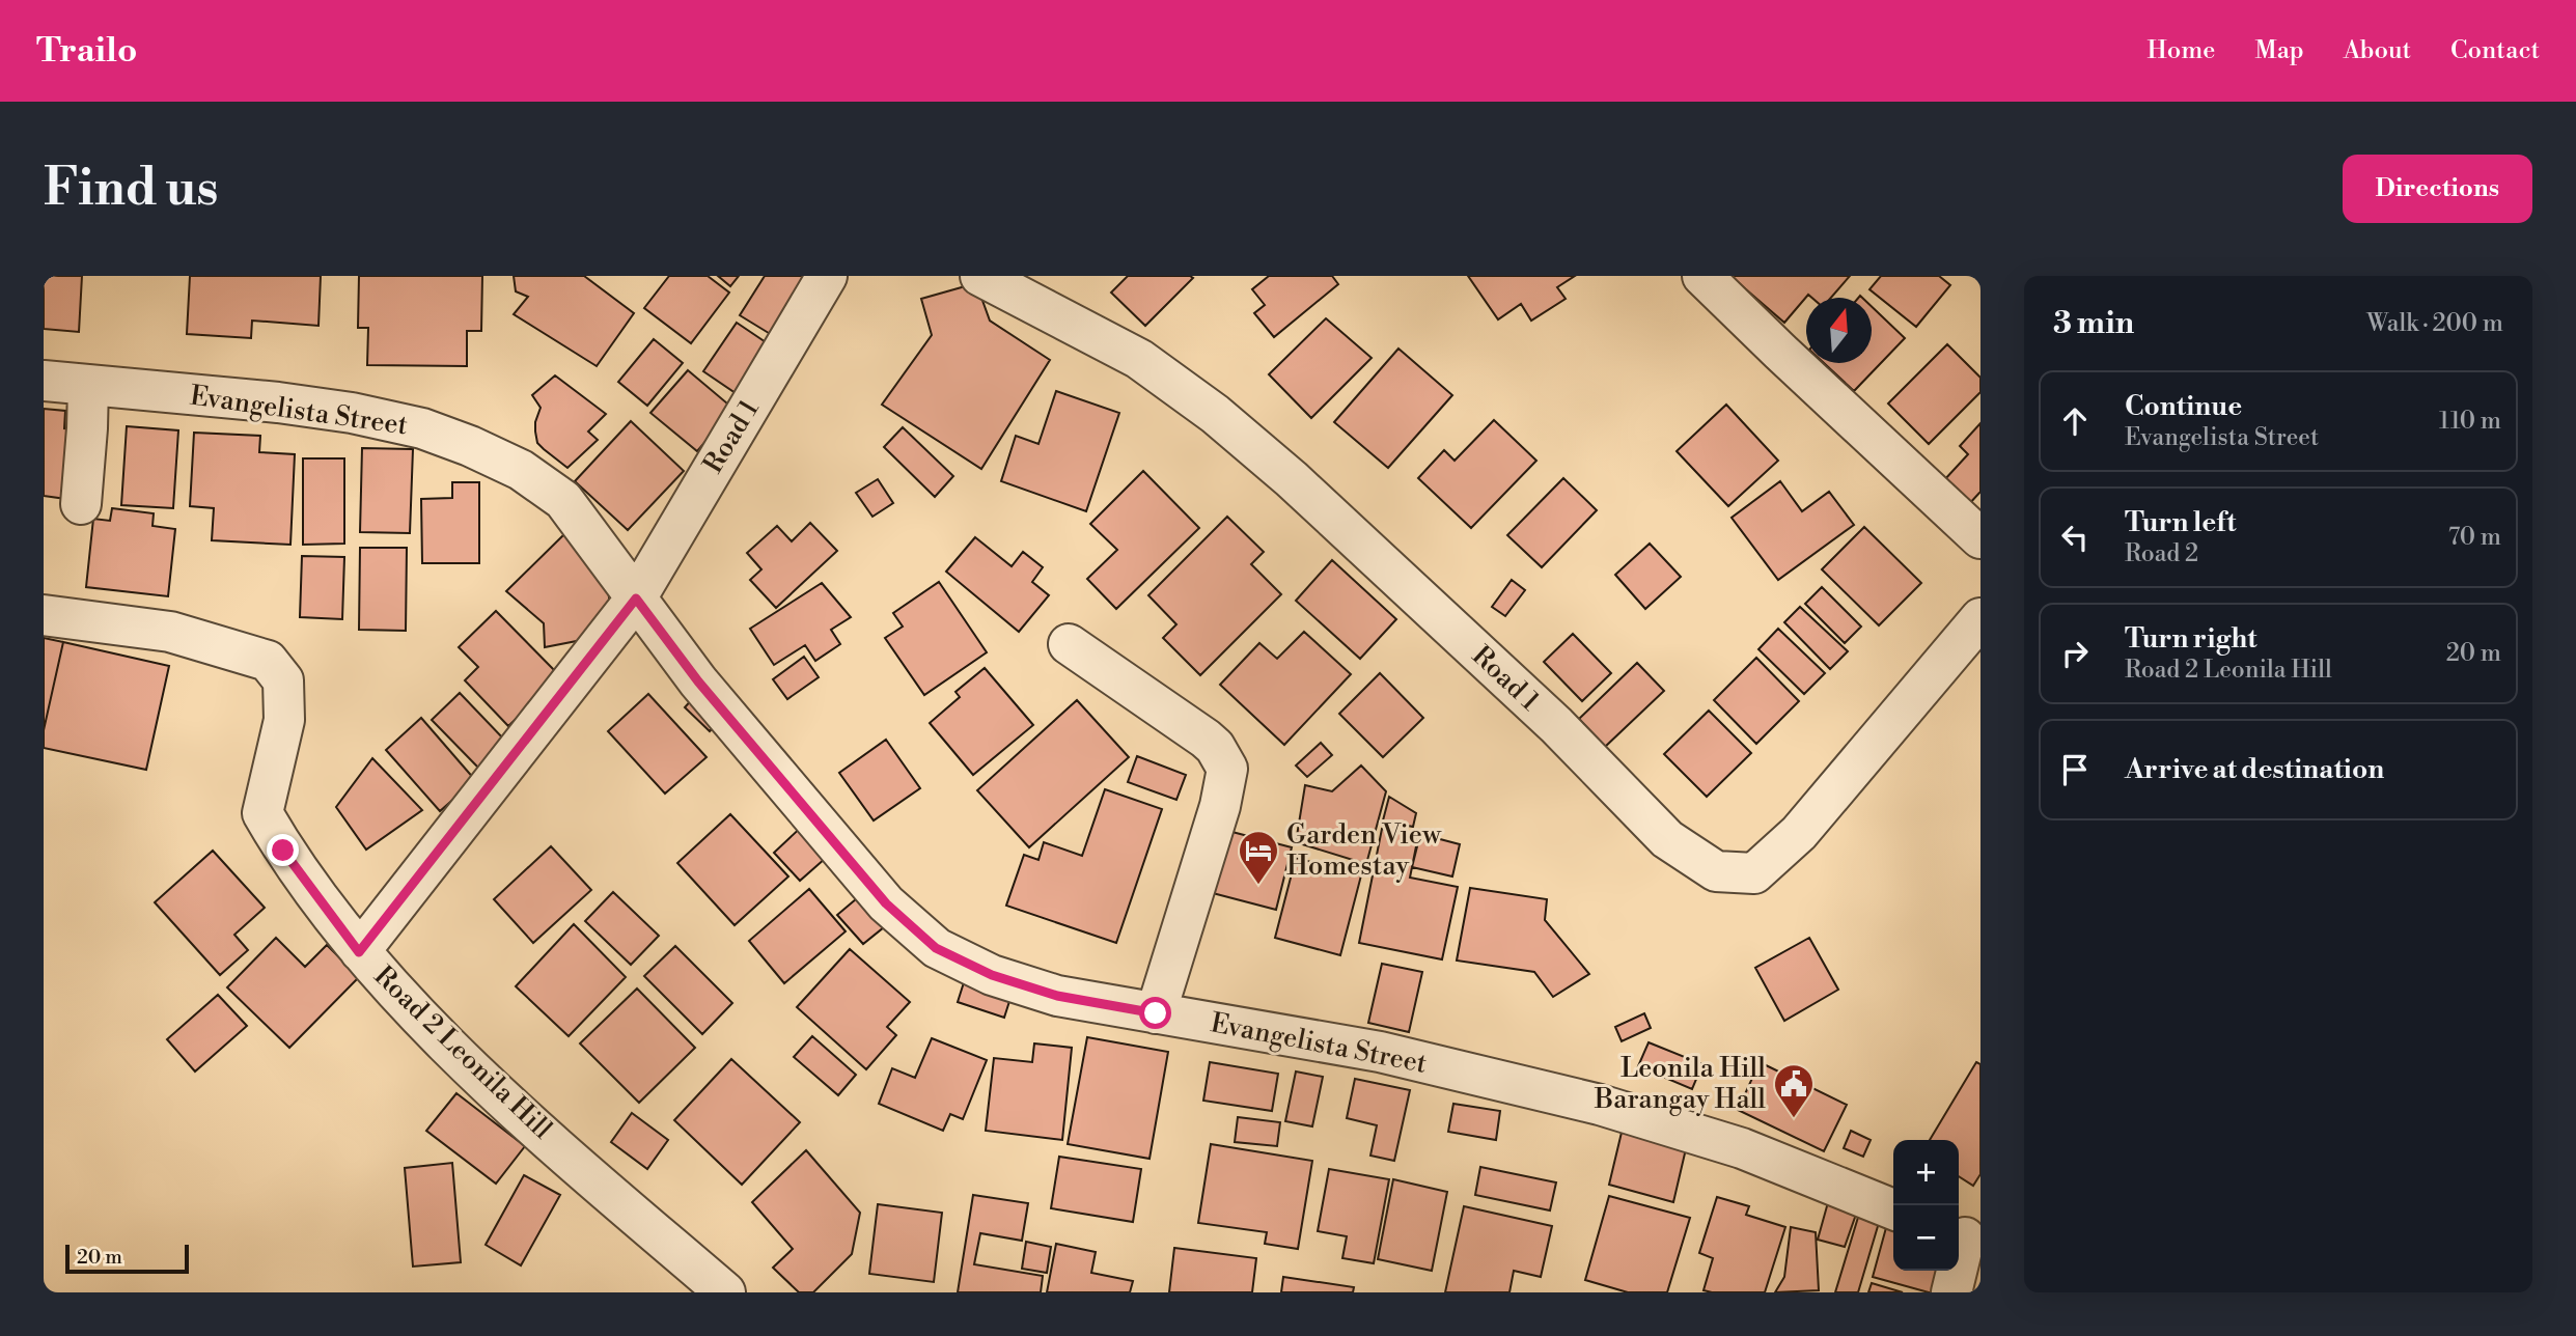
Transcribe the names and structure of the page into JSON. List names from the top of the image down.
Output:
{
  "streets": {
    "street": ["Evangelista Street", "Road 1", "Road 2 Leonila Hill"]
  },
  "crossings": [
    ["Evangelista Street", "Road 1"],
    ["Road 1", "Road 2 Leonila Hill"]
  ],
  "places": {
    "hotel": ["Garden View Homestay"],
    "public building": ["Leonila Hill Barangay Hall"]
  },
  "scale_bar": "20 m",
  "north": "top",
  "page": {
    "header": "Trailo",
    "nav": [
      "Home",
      "Map",
      "About",
      "Contact"
    ],
    "buttons": "Directions",
    "title": "Find us",
    "heading": ["3 min", "Walk · 200 m"],
    "list": [
      ["Continue", "Evangelista Street", "110 m"],
      ["Turn left", "Road 2", "70 m"],
      ["Turn right", "Road 2 Leonila Hill", "20 m"],
      "Arrive at destination"
    ],
    "map_buttons": ["+", "−"],
    "scale": "20 m"
  }
}
